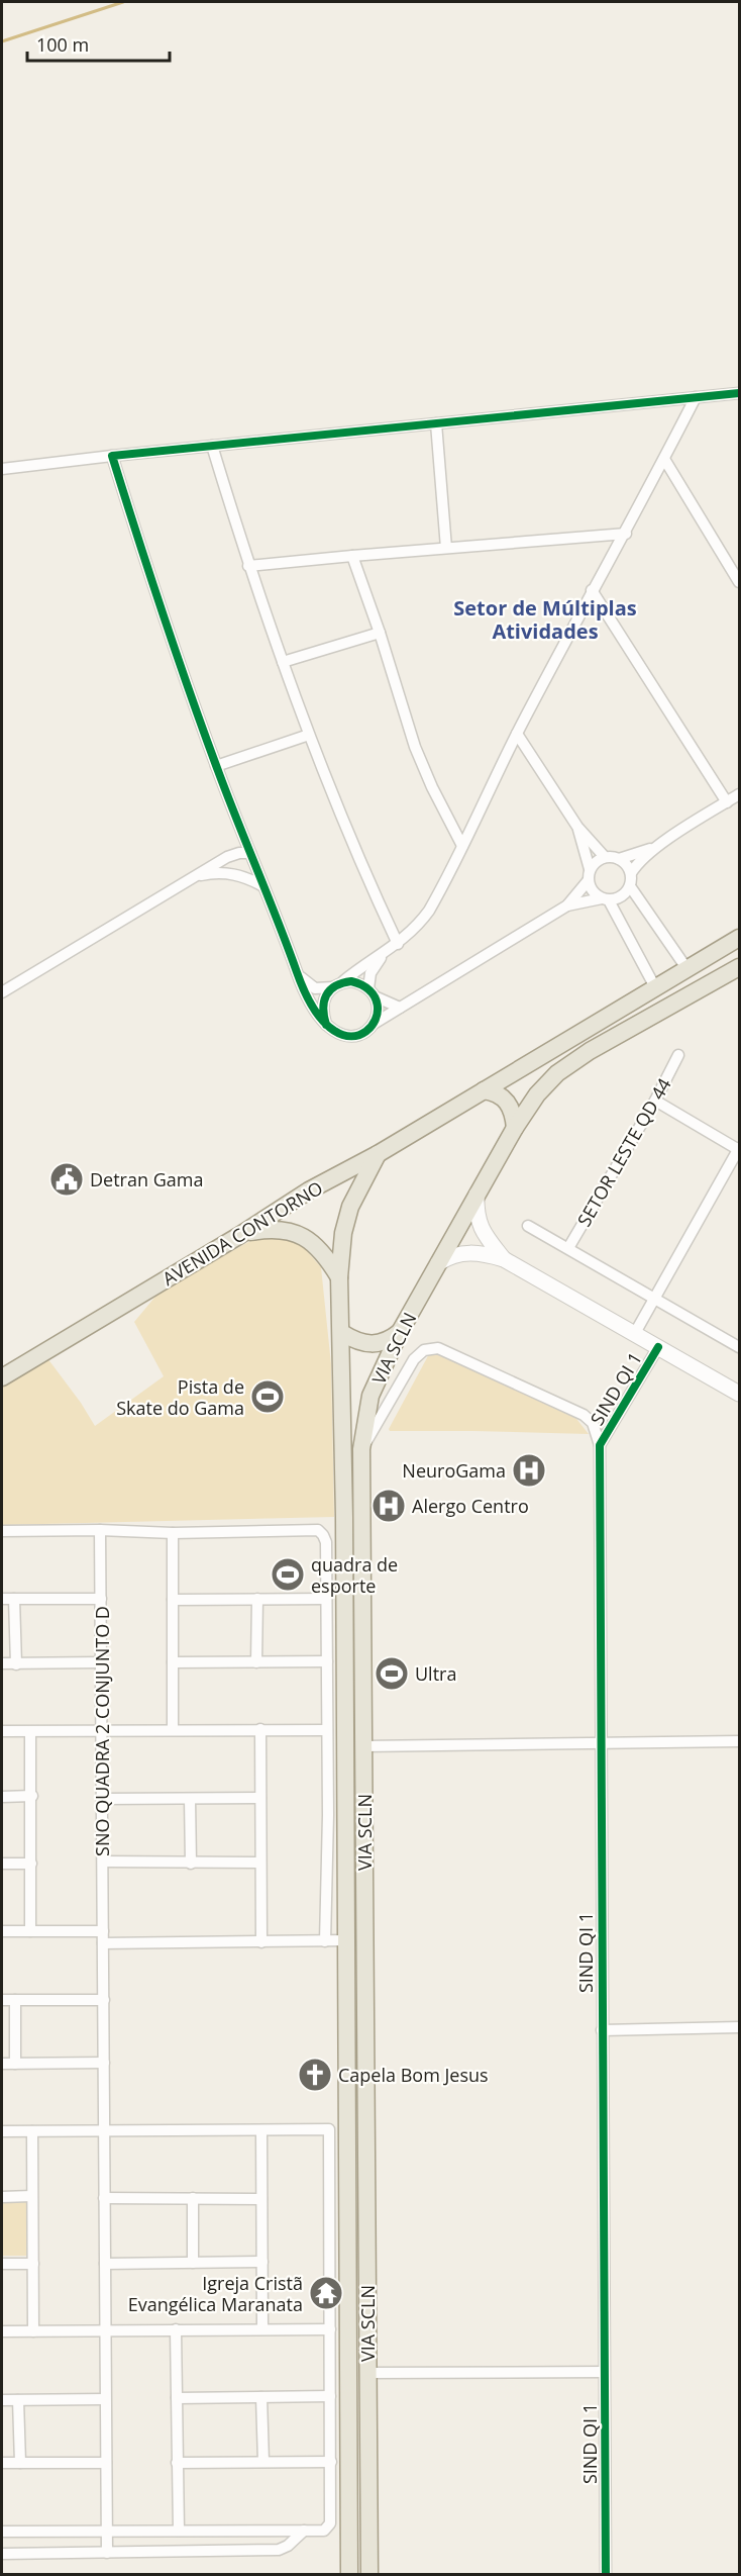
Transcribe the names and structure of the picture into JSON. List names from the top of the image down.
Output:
{
  "streets": {
    "main road": ["AVENIDA CONTORNO", "VIA SCLN"],
    "street": ["SETOR LESTE QD 44", "SIND QI 1", "SNO QUADRA 2 CONJUNTO D"]
  },
  "crossings": [
    ["AVENIDA CONTORNO", "VIA SCLN"]
  ],
  "districts": ["Setor de Múltiplas Atividades"],
  "places": {
    "public building": ["Detran Gama"],
    "sports": ["Pista de Skate do Gama", "quadra de esporte", "Ultra"],
    "hospital": ["NeuroGama", "Alergo Centro"],
    "church": ["Capela Bom Jesus"],
    "temple": ["Igreja Cristã Evangélica Maranata"]
  },
  "scale_bar": "100 m"
}
